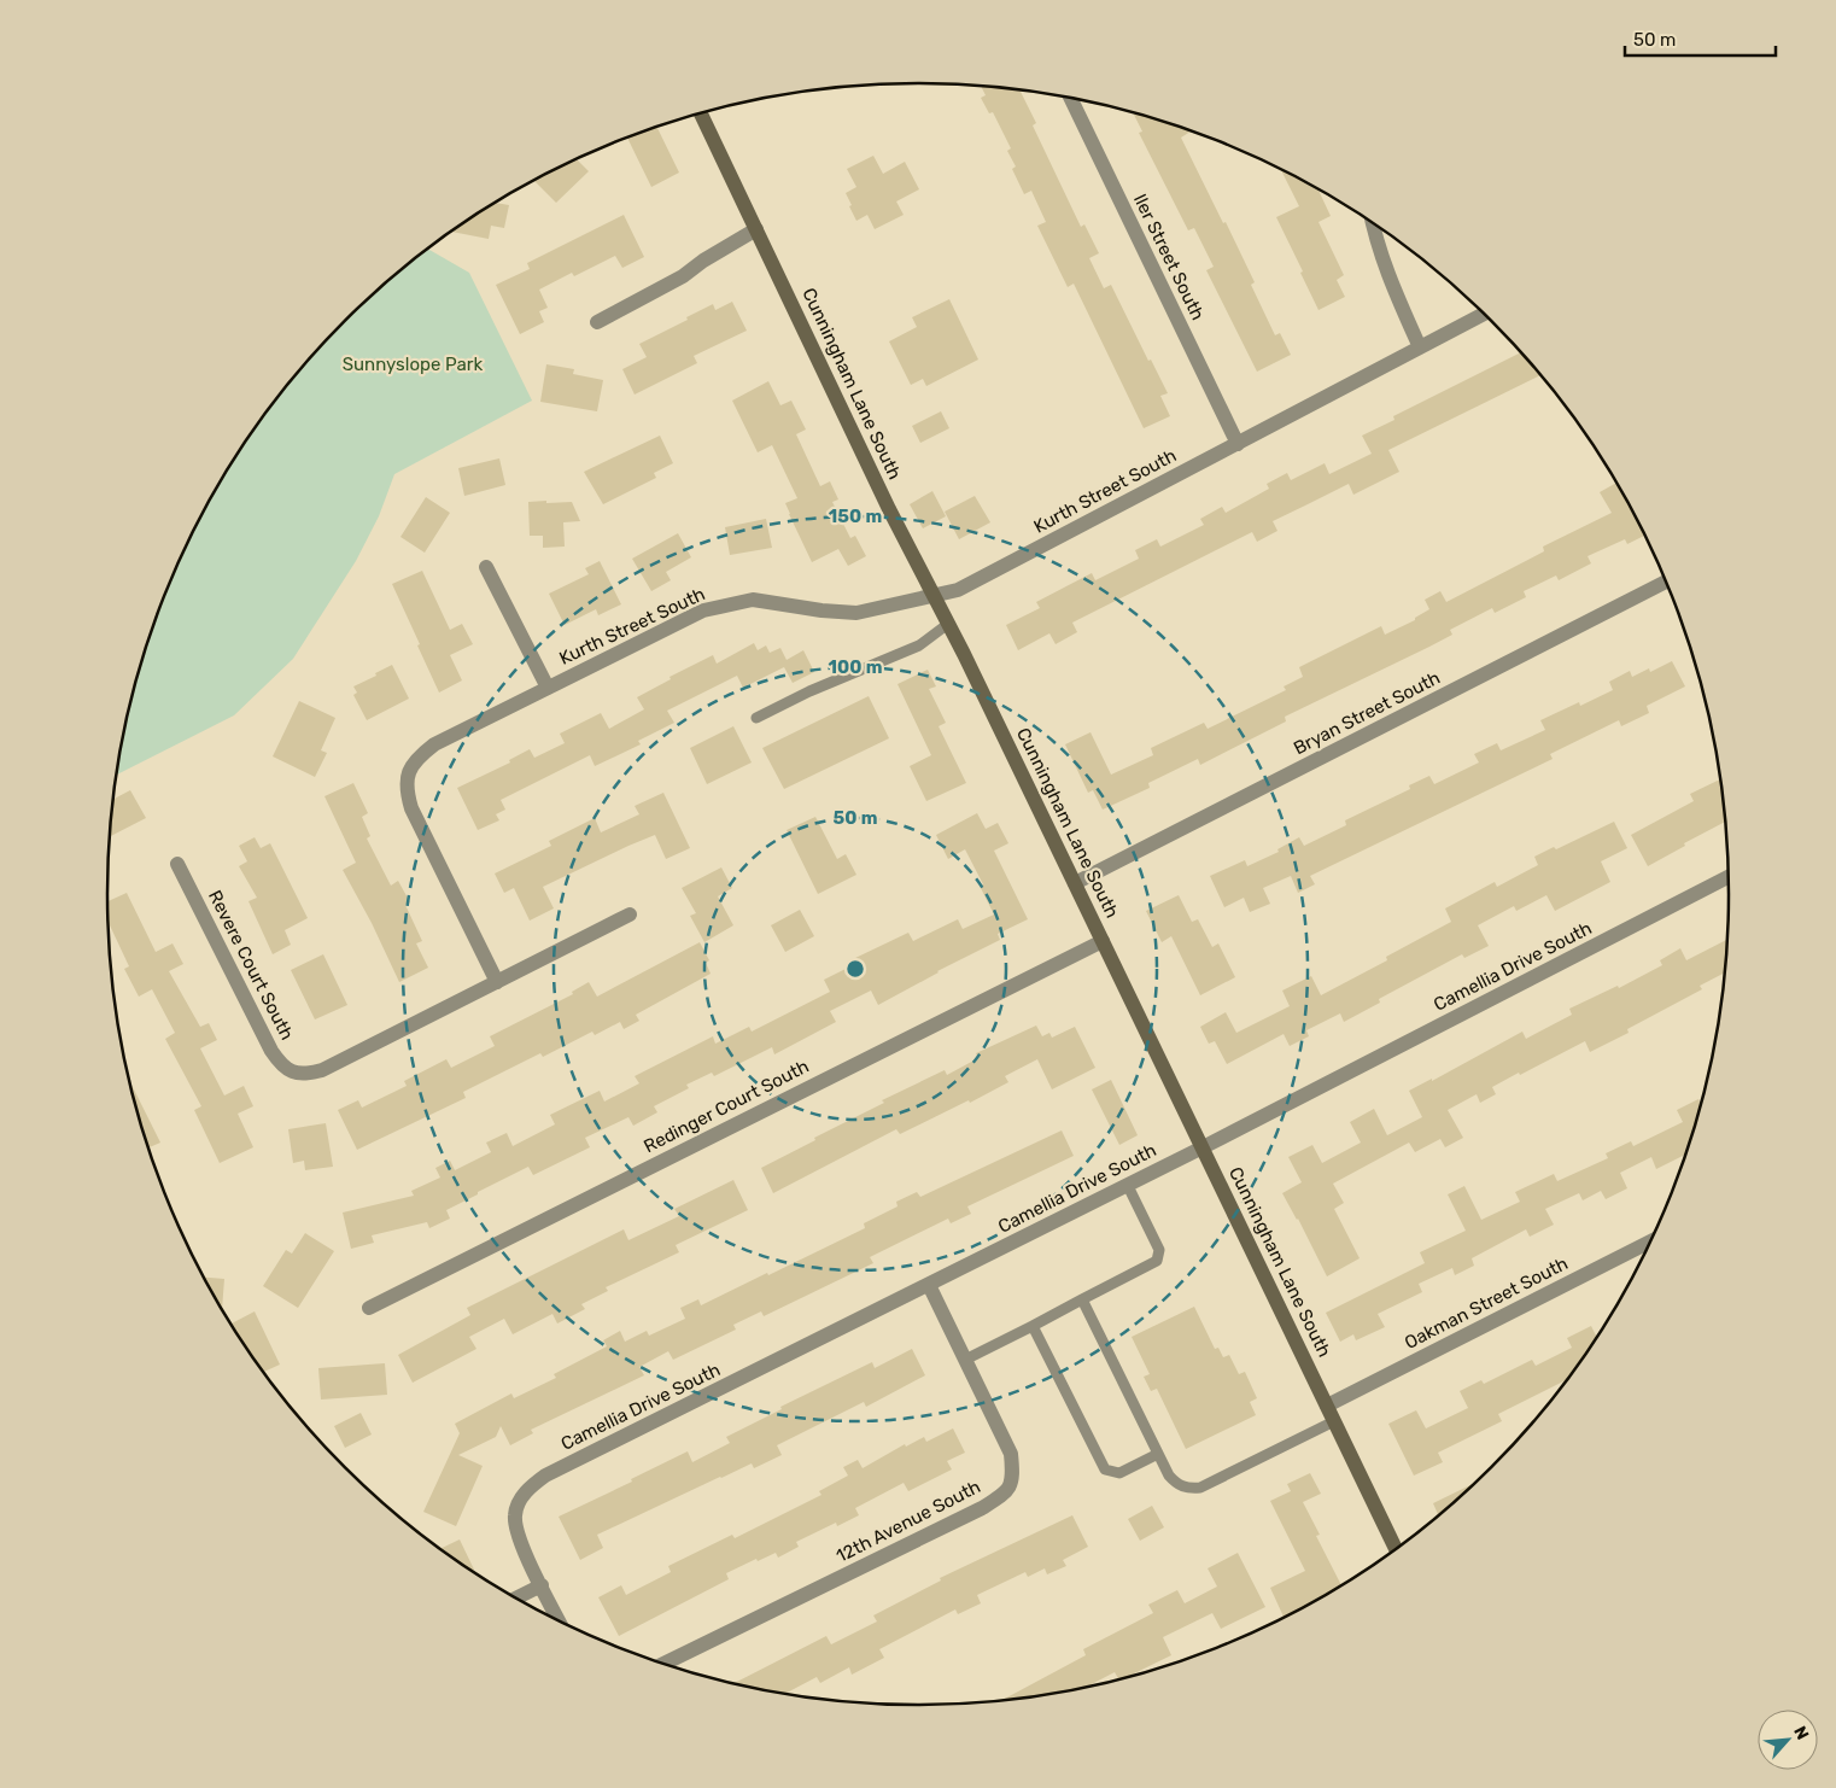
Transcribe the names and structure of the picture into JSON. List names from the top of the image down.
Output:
{
  "streets": {
    "street": [
      "Iler Street South",
      "Cunningham Lane South",
      "Kurth Street South",
      "Bryan Street South",
      "Revere Court South",
      "Camellia Drive South",
      "Redinger Court South",
      "Oakman Street South",
      "12th Avenue South"
    ]
  },
  "crossings": [
    ["Iler Street South", "Kurth Street South"],
    ["Cunningham Lane South", "Kurth Street South"],
    ["Cunningham Lane South", "Bryan Street South"],
    ["Cunningham Lane South", "Camellia Drive South"],
    ["Cunningham Lane South", "Redinger Court South"],
    ["Cunningham Lane South", "Oakman Street South"],
    ["Kurth Street South", "Revere Court South"],
    ["Camellia Drive South", "12th Avenue South"]
  ],
  "parks": ["Sunnyslope Park"],
  "scale_bar": "50 m",
  "north": "top right",
  "rings": ["150 m", "100 m", "50 m"]
}
